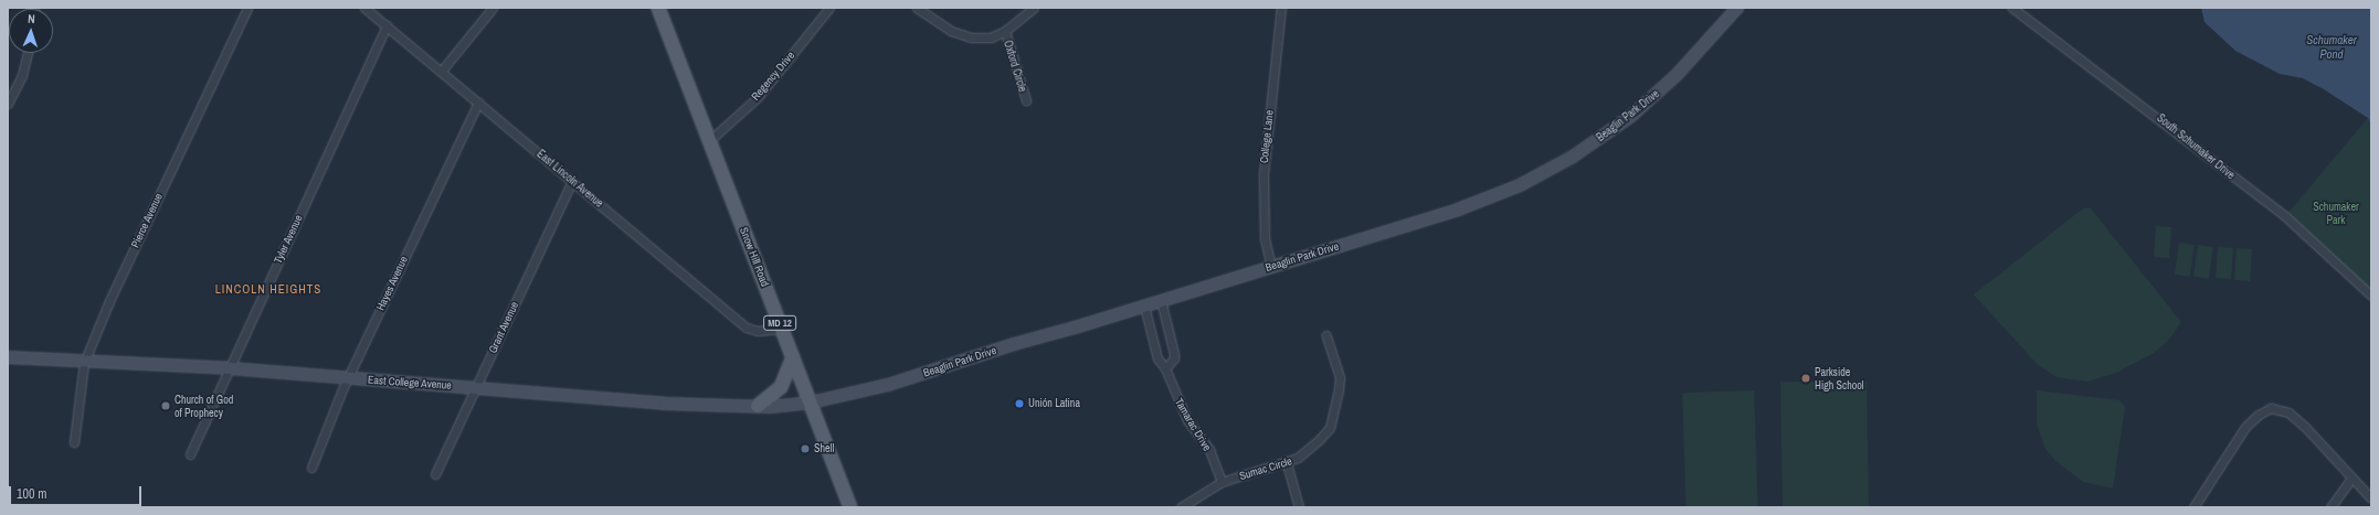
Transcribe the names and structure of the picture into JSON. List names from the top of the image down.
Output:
{
  "streets": {
    "main road": [
      "Beaglin Park Drive",
      "Snow Hill Road",
      "MD 12",
      "East College Avenue"
    ],
    "street": [
      "Oxford Circle",
      "Regency Drive",
      "College Lane",
      "South Schumaker Drive",
      "East Lincoln Avenue",
      "Pierce Avenue",
      "Tyler Avenue",
      "Hayes Avenue",
      "Grant Avenue",
      "Tamarac Drive",
      "Sumac Circle"
    ]
  },
  "crossings": [
    ["Regency Drive", "Snow Hill Road"],
    ["Beaglin Park Drive", "College Lane"],
    ["Beaglin Park Drive", "Snow Hill Road"],
    ["Beaglin Park Drive", "East College Avenue"],
    ["Beaglin Park Drive", "Tamarac Drive"],
    ["East Lincoln Avenue", "Tyler Avenue"],
    ["East Lincoln Avenue", "Snow Hill Road"],
    ["East Lincoln Avenue", "Hayes Avenue"],
    ["East Lincoln Avenue", "Grant Avenue"],
    ["Pierce Avenue", "East College Avenue"],
    ["Tyler Avenue", "East College Avenue"],
    ["Snow Hill Road", "East College Avenue"],
    ["Hayes Avenue", "East College Avenue"],
    ["Grant Avenue", "East College Avenue"],
    ["Tamarac Drive", "Sumac Circle"]
  ],
  "districts": ["LINCOLN HEIGHTS"],
  "water": ["Schumaker Pond"],
  "parks": ["Schumaker Park"],
  "places": [
    "Parkside High School",
    "Unión Latina",
    "Church of God of Prophecy",
    "Shell"
  ],
  "scale_bar": "100 m",
  "north": "top"
}
